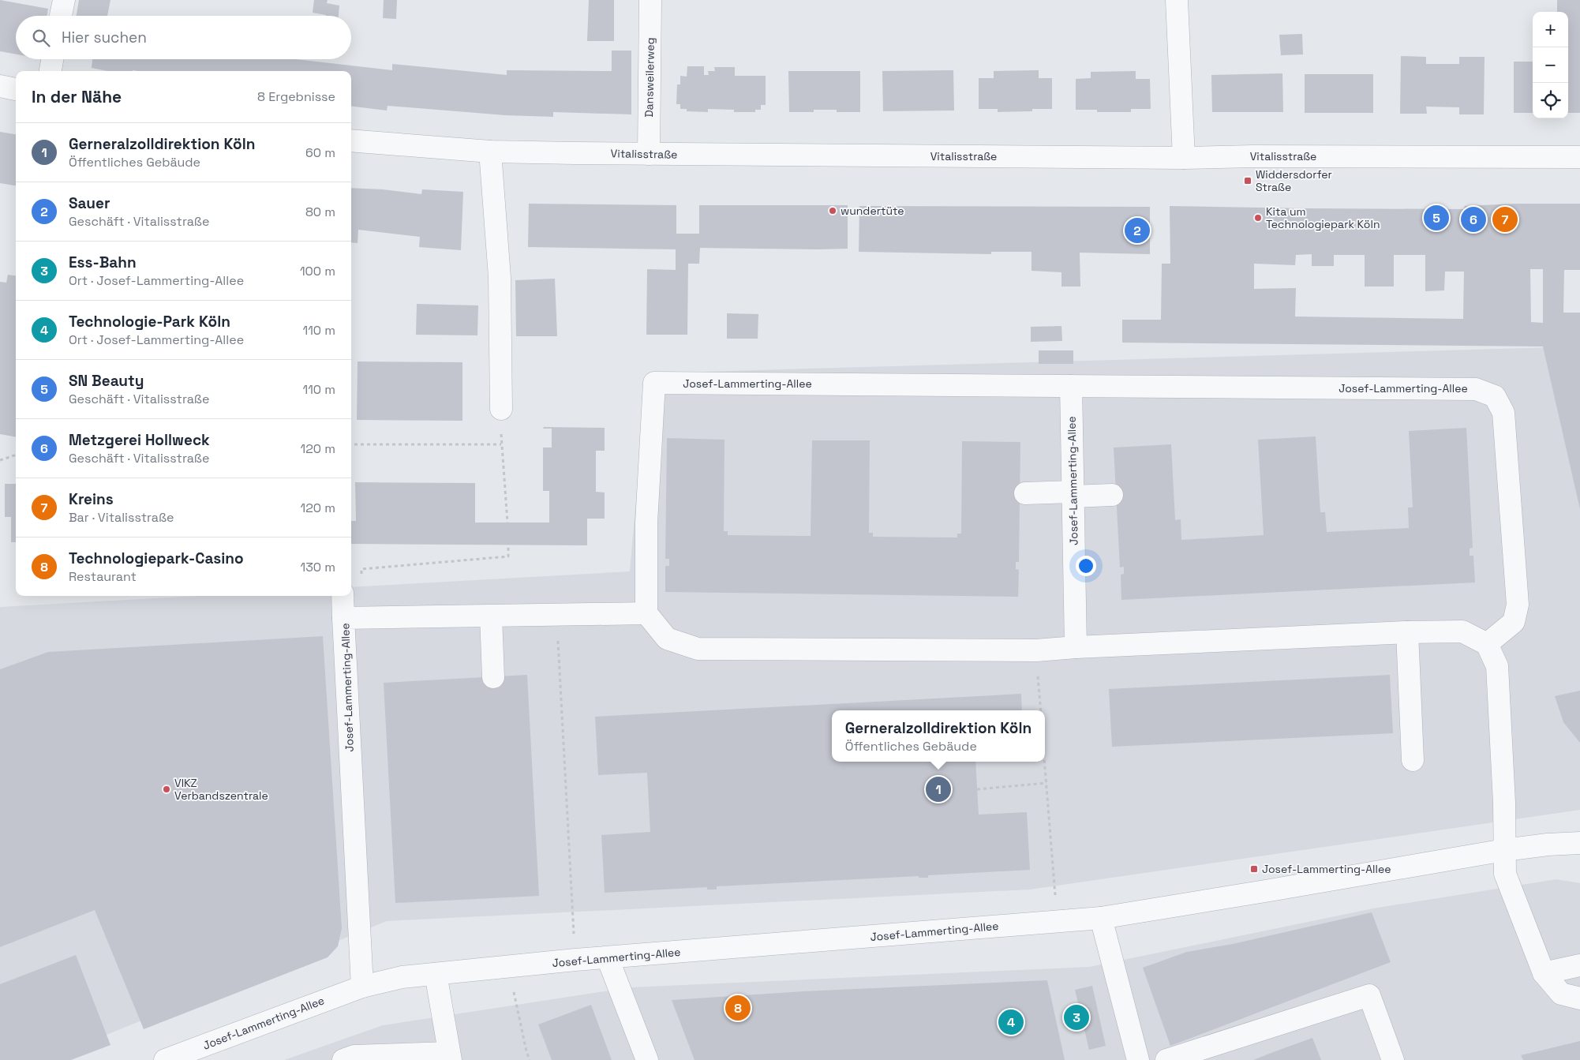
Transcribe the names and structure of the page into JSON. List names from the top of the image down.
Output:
{
  "streets": {
    "street": ["Dansweilerweg", "Vitalisstraße", "Josef-Lammerting-Allee"]
  },
  "crossings": [
    ["Dansweilerweg", "Vitalisstraße"]
  ],
  "places": {
    "transit": ["Widdersdorfer Straße", "Josef-Lammerting-Allee"],
    "other": ["wundertüte", "Kita um Technologiepark Köln", "VIKZ Verbandszentrale"]
  },
  "page": {
    "map_buttons": ["+", "−"],
    "search": "Hier suchen",
    "heading": ["In der Nähe", "8 Ergebnisse"],
    "list": [
      {
        "mark": "1",
        "name": "Gerneralzolldirektion Köln",
        "note": "Öffentliches Gebäude",
        "value": "60 m"
      },
      {
        "mark": "2",
        "name": "Sauer",
        "note": "Geschäft · Vitalisstraße",
        "value": "80 m"
      },
      {
        "mark": "3",
        "name": "Ess-Bahn",
        "note": "Ort · Josef-Lammerting-Allee",
        "value": "100 m"
      },
      {
        "mark": "4",
        "name": "Technologie-Park Köln",
        "note": "Ort · Josef-Lammerting-Allee",
        "value": "110 m"
      },
      {
        "mark": "5",
        "name": "SN Beauty",
        "note": "Geschäft · Vitalisstraße",
        "value": "110 m"
      },
      {
        "mark": "6",
        "name": "Metzgerei Hollweck",
        "note": "Geschäft · Vitalisstraße",
        "value": "120 m"
      },
      {
        "mark": "7",
        "name": "Kreins",
        "note": "Bar · Vitalisstraße",
        "value": "120 m"
      },
      {
        "mark": "8",
        "name": "Technologiepark-Casino",
        "note": "Restaurant",
        "value": "130 m"
      }
    ],
    "pins": [
      "5",
      "6",
      "7",
      "2",
      "1",
      "8",
      "3",
      "4"
    ],
    "popup": ["Gerneralzolldirektion Köln", "Öffentliches Gebäude"]
  }
}
